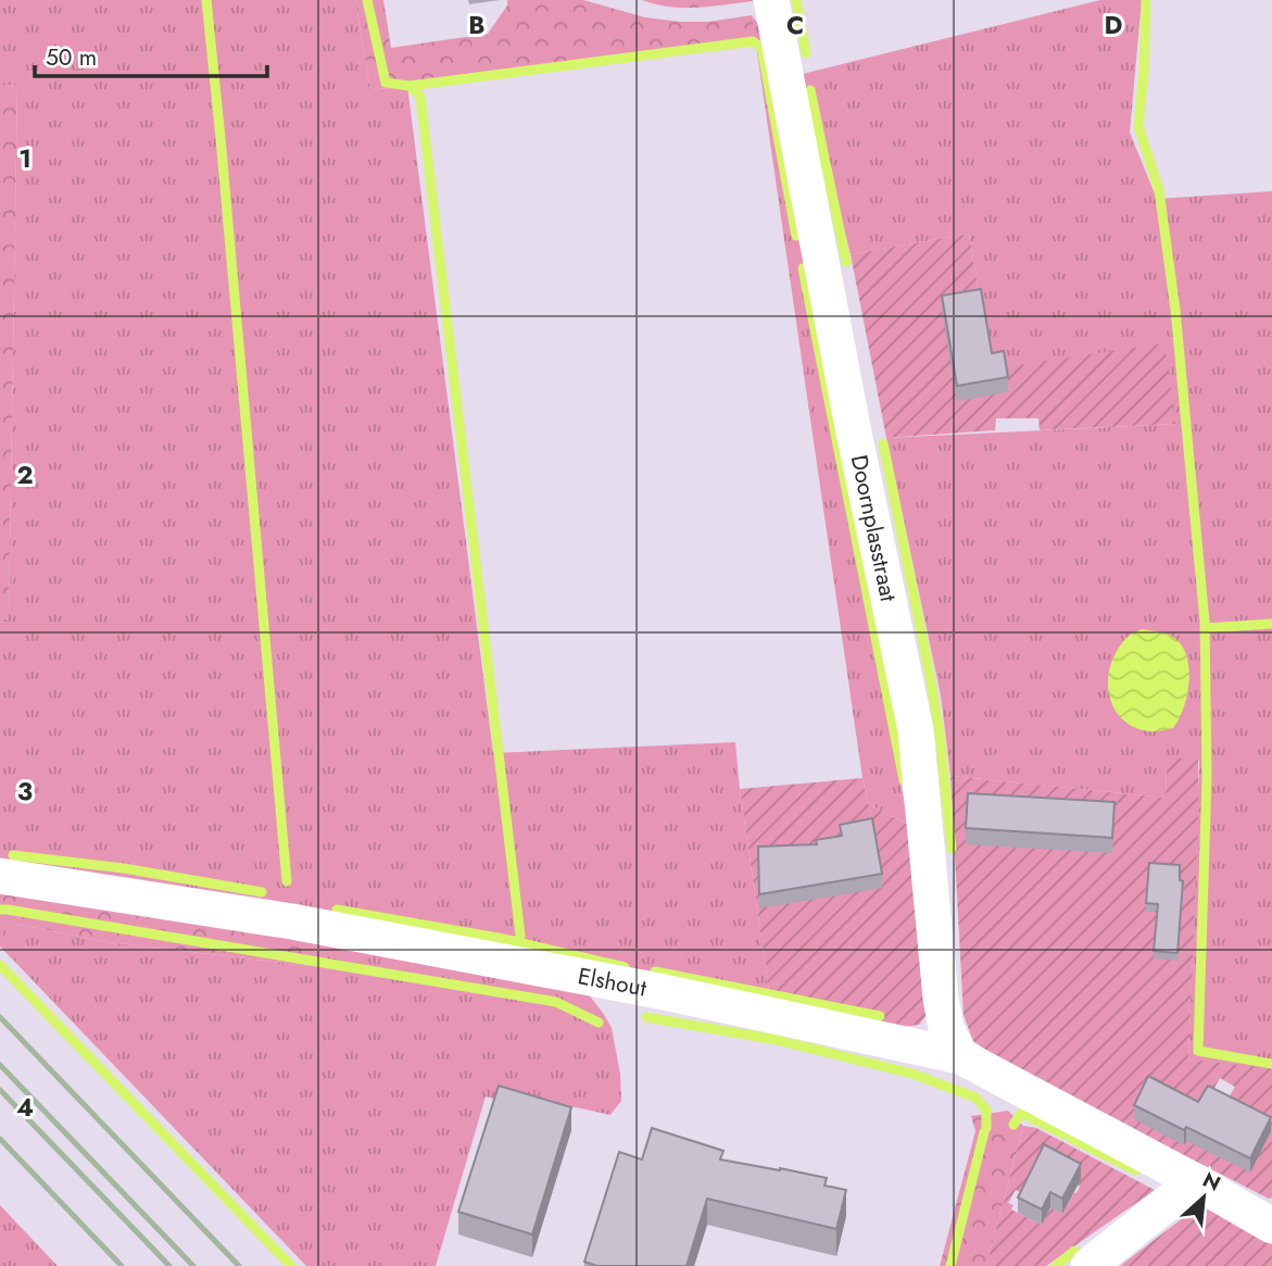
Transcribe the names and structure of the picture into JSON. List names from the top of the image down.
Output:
{
  "streets": {
    "street": ["Doornplasstraat", "Elshout"]
  },
  "crossings": [
    ["Doornplasstraat", "Elshout"]
  ],
  "scale_bar": "50 m",
  "north": "top right",
  "grid": {
    "columns": ["B", "C", "D"],
    "rows": [
      "1",
      "2",
      "3",
      "4"
    ]
  }
}
